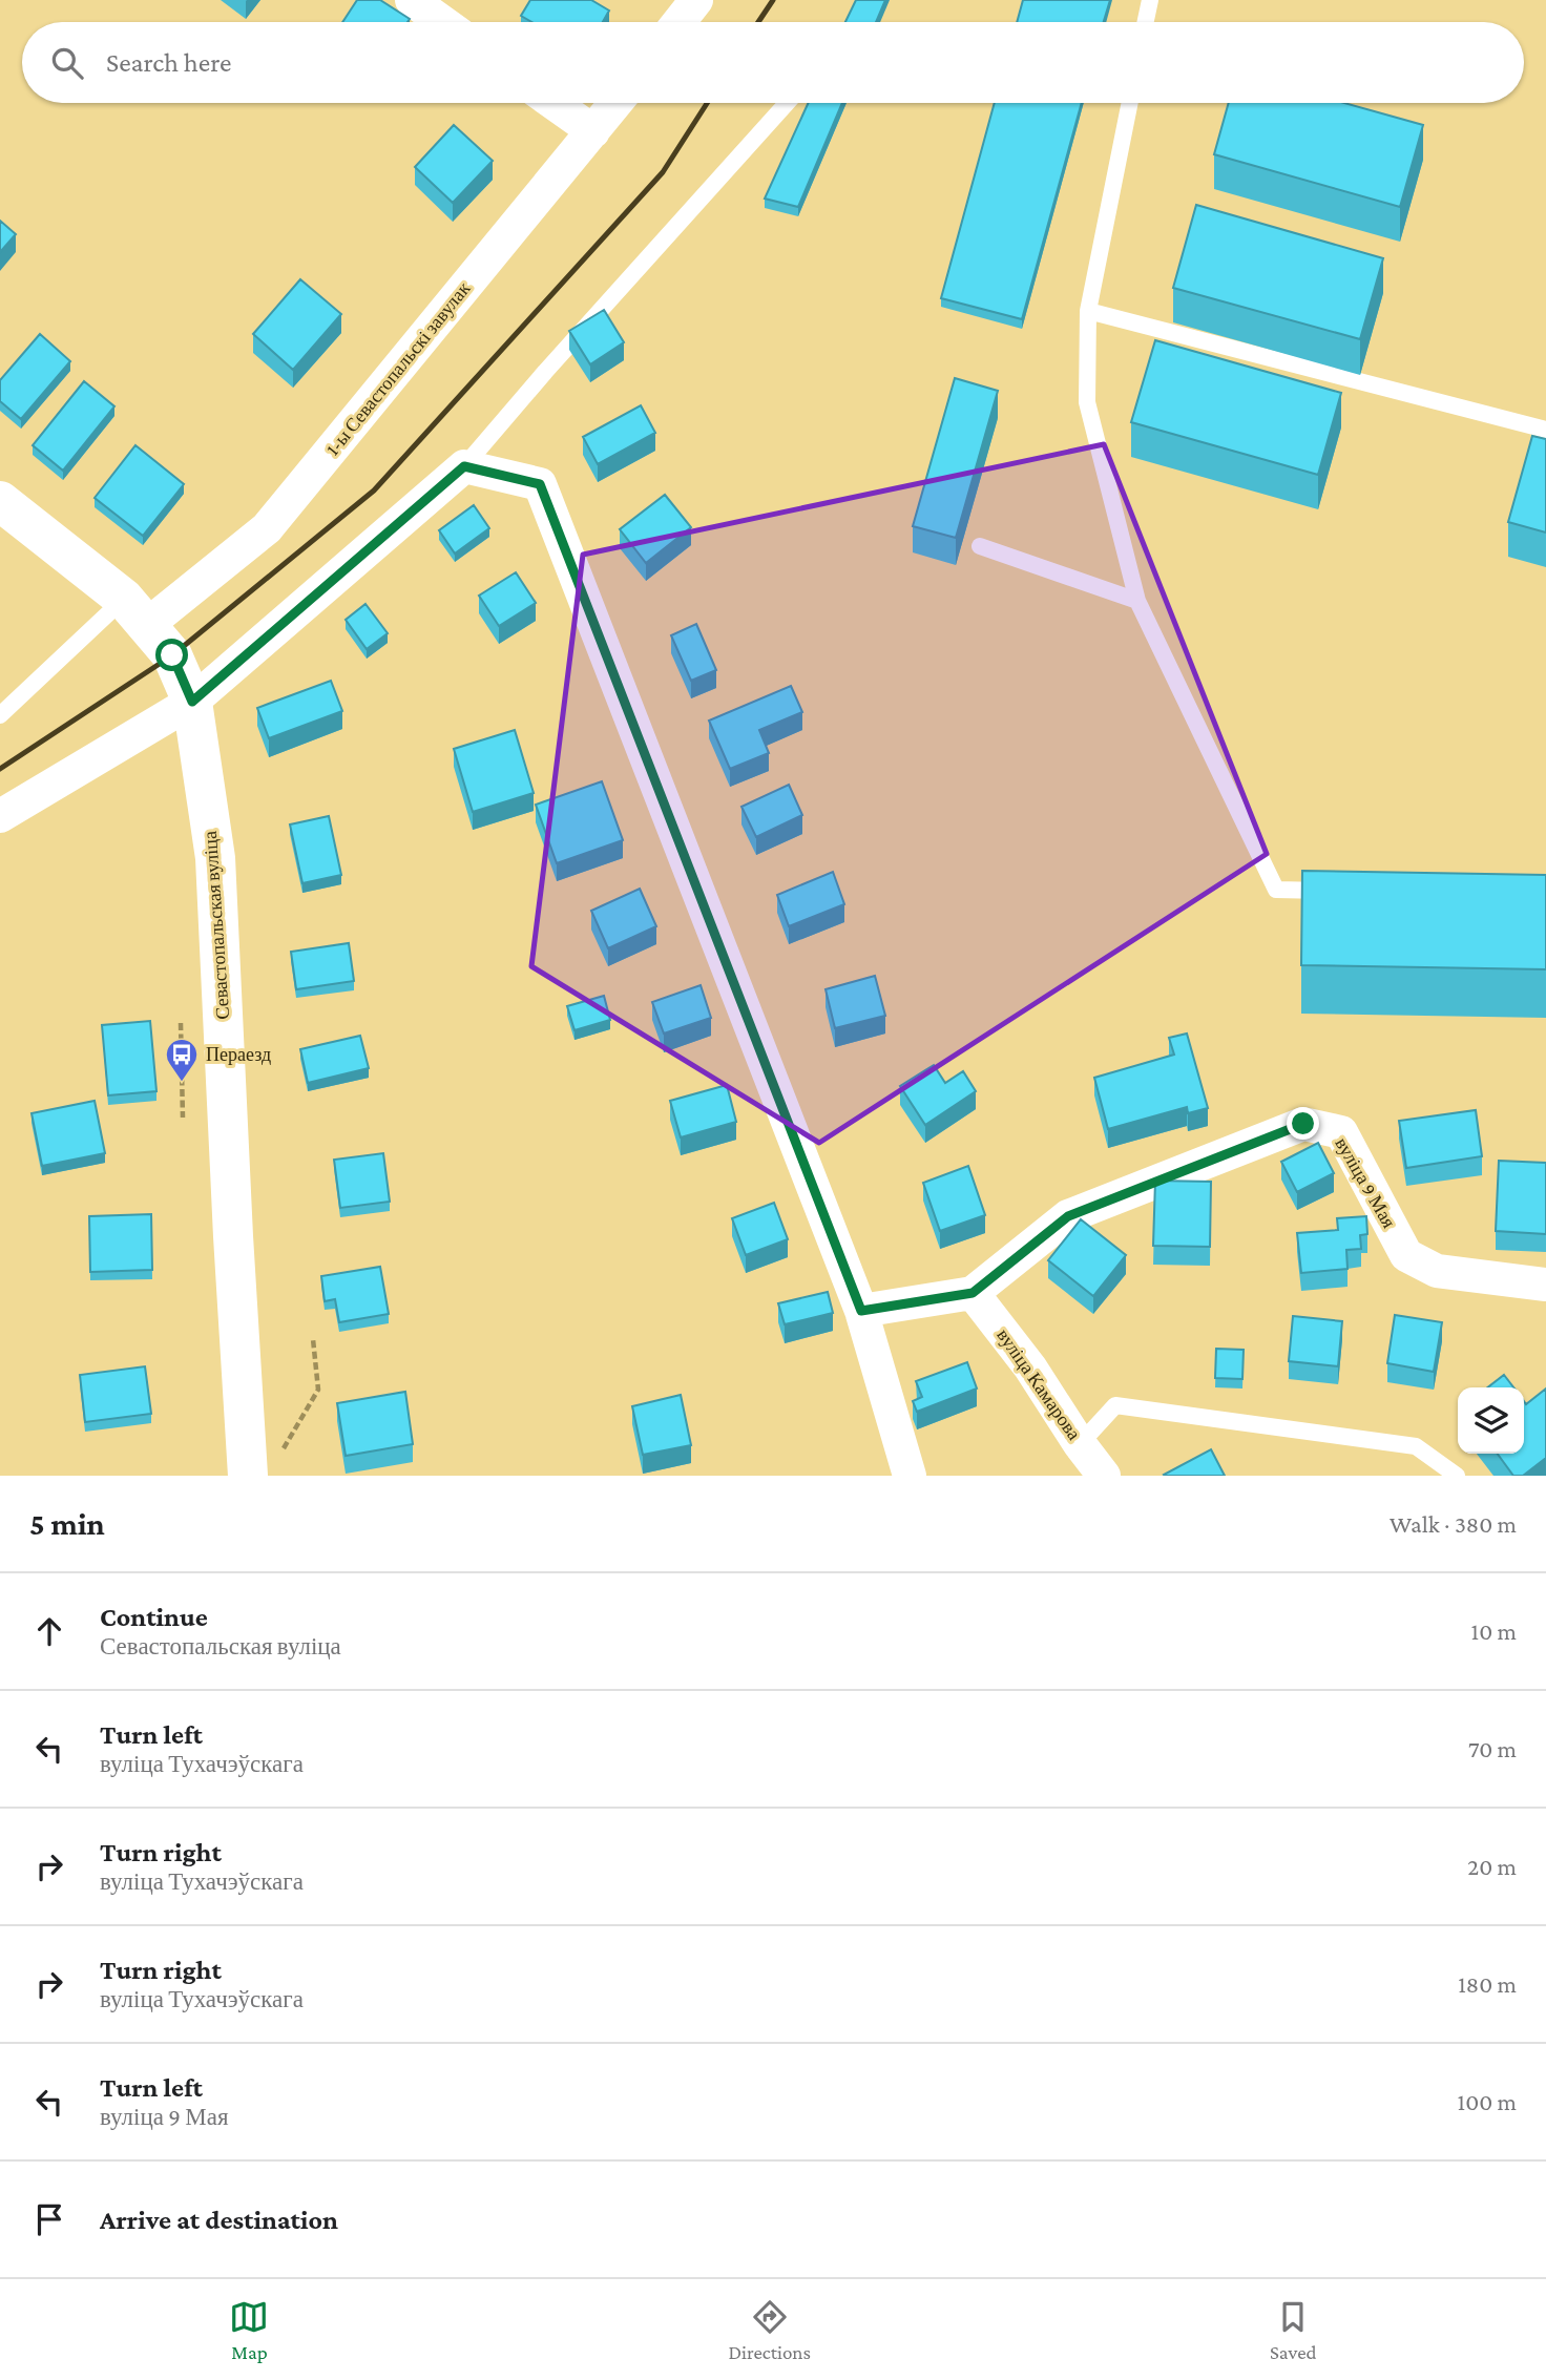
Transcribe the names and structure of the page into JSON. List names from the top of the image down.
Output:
{
  "streets": {
    "street": [
      "1-ы Севастопальскі завулак",
      "Севастопальская вуліца",
      "вуліца 9 Мая",
      "вуліца Камарова"
    ]
  },
  "crossings": [
    ["1-ы Севастопальскі завулак", "Севастопальская вуліца"],
    ["вуліца 9 Мая", "вуліца Камарова"]
  ],
  "places": {
    "bus stop": ["Пераезд"]
  },
  "page": {
    "search": "Search here",
    "heading": ["5 min", "Walk · 380 m"],
    "list": [
      ["Continue", "Севастопальская вуліца", "10 m"],
      ["Turn left", "вуліца Тухачэўскага", "70 m"],
      ["Turn right", "вуліца Тухачэўскага", "20 m"],
      ["Turn right", "вуліца Тухачэўскага", "180 m"],
      ["Turn left", "вуліца 9 Мая", "100 m"],
      "Arrive at destination"
    ],
    "nav": ["Map", "Directions", "Saved"]
  }
}
